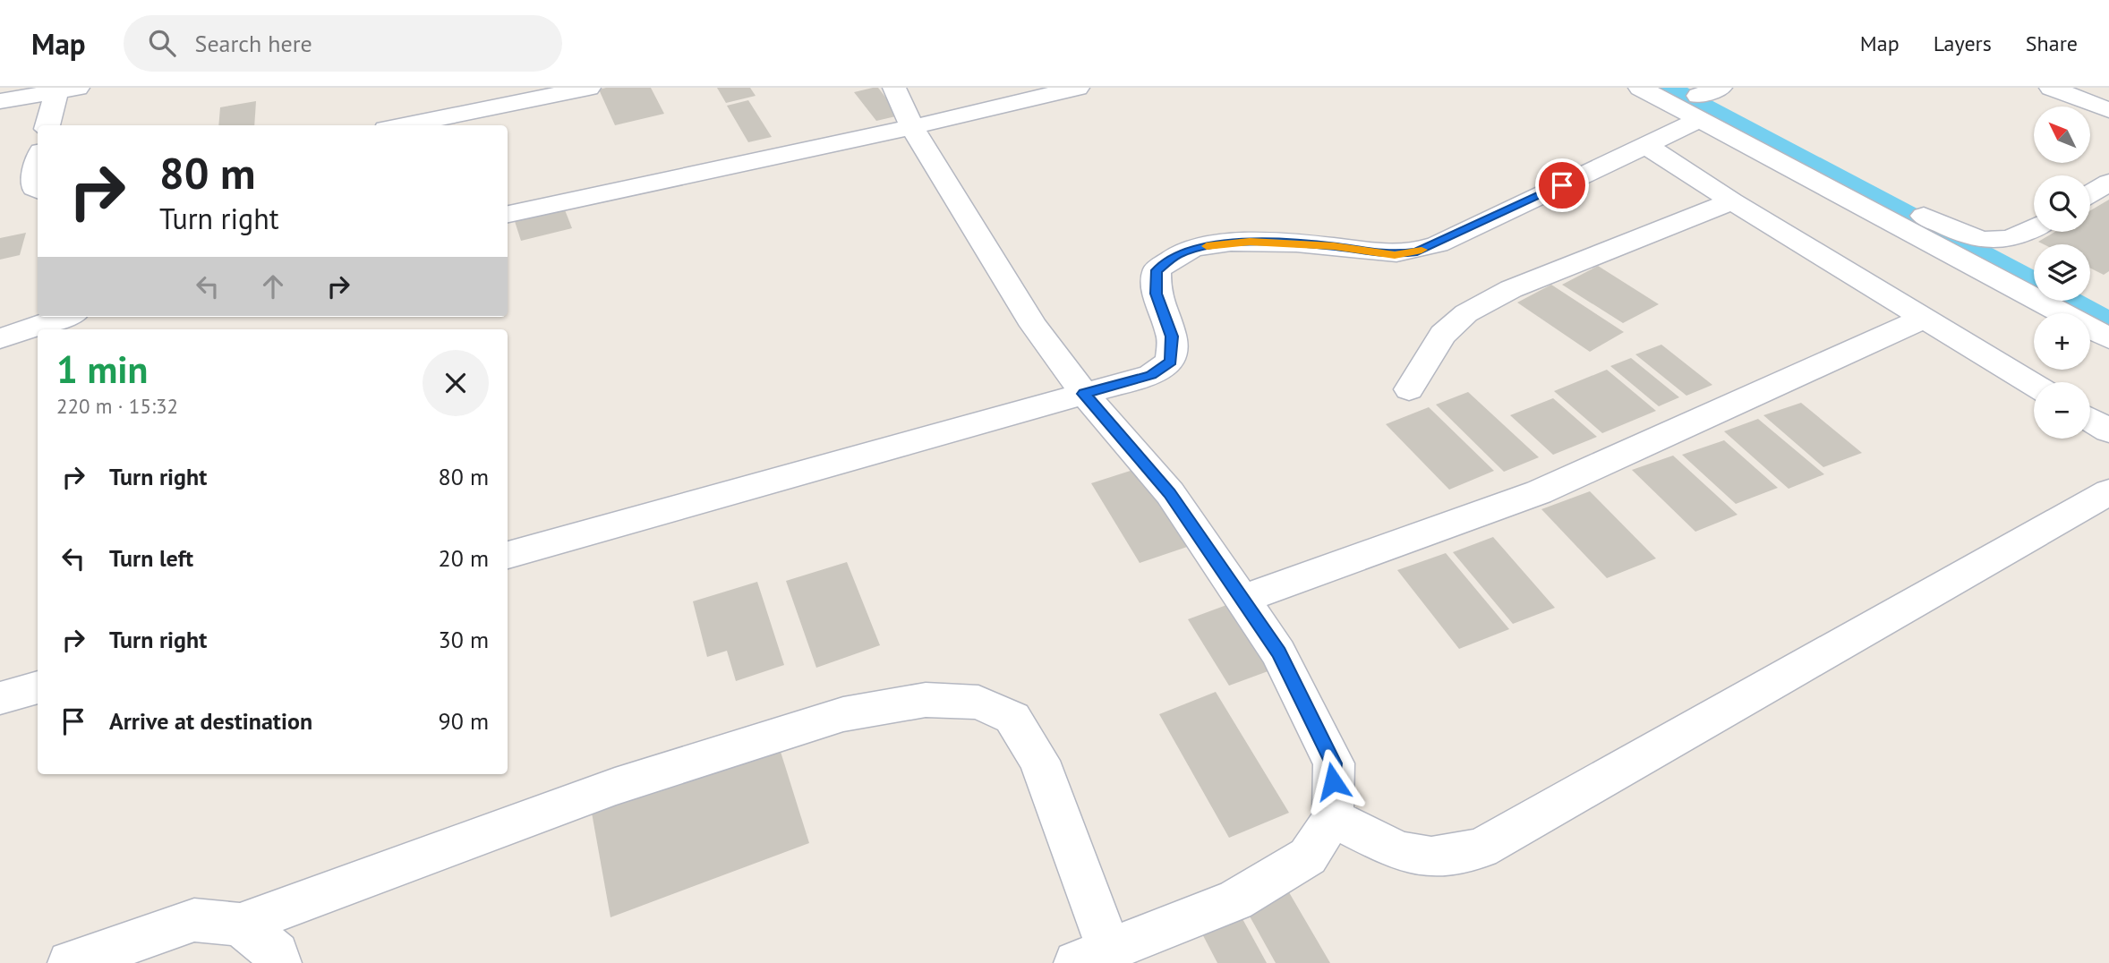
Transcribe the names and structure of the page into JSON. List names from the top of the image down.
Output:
{
  "north": "top left",
  "page": {
    "header": "Map",
    "search": "Search here",
    "nav": ["Map", "Layers", "Share"],
    "map_buttons": ["+", "−"],
    "turn": ["80 m", "Turn right"],
    "heading": ["1 min", "220 m · 15:32"],
    "list": [
      {
        "name": "Turn right",
        "value": "80 m"
      },
      {
        "name": "Turn left",
        "value": "20 m"
      },
      {
        "name": "Turn right",
        "value": "30 m"
      },
      {
        "name": "Arrive at destination",
        "value": "90 m"
      }
    ]
  }
}
